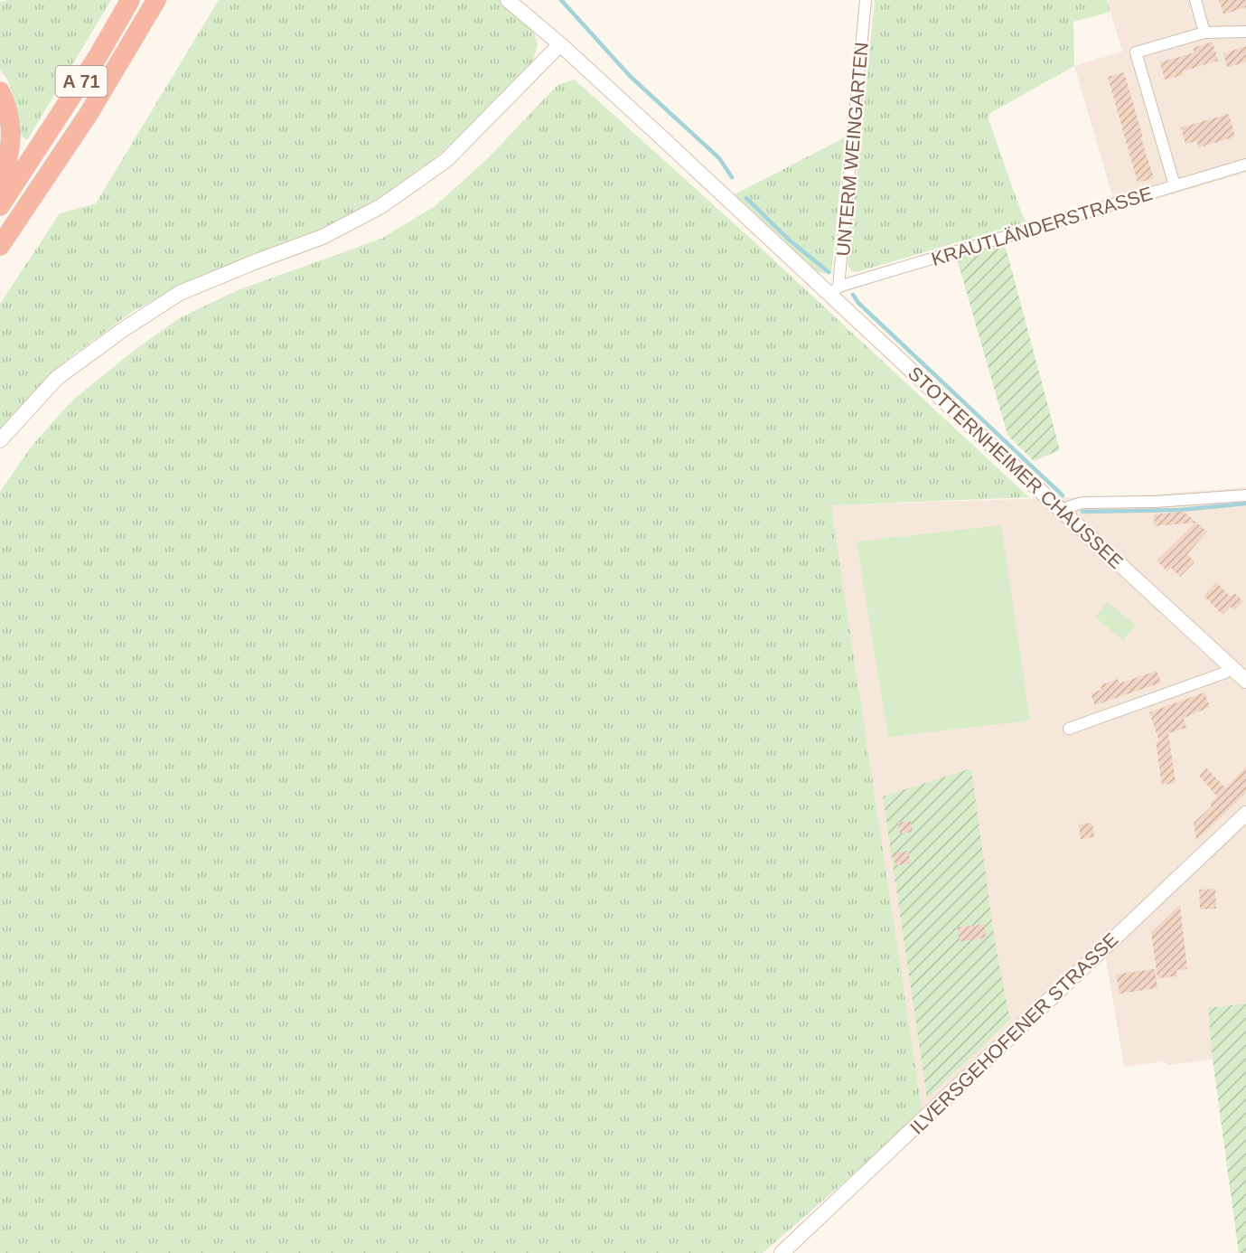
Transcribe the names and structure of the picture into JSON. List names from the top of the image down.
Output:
{
  "streets": {
    "highway": ["A 71"],
    "street": [
      "UNTERM WEINGARTEN",
      "KRAUTLÄNDERSTRASSE",
      "STOTTERNHEIMER CHAUSSEE",
      "ILVERSGEHOFENER STRASSE"
    ]
  },
  "crossings": [
    ["UNTERM WEINGARTEN", "KRAUTLÄNDERSTRASSE"],
    ["UNTERM WEINGARTEN", "STOTTERNHEIMER CHAUSSEE"],
    ["KRAUTLÄNDERSTRASSE", "STOTTERNHEIMER CHAUSSEE"]
  ]
}
